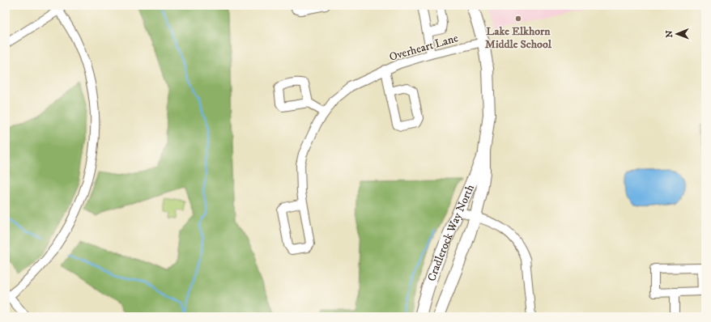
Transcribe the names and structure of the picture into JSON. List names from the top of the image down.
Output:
{
  "streets": {
    "street": ["Overheart Lane", "Cradlerock Way North"]
  },
  "crossings": [
    ["Overheart Lane", "Cradlerock Way North"]
  ],
  "places": ["Lake Elkhorn Middle School"],
  "north": "left"
}
